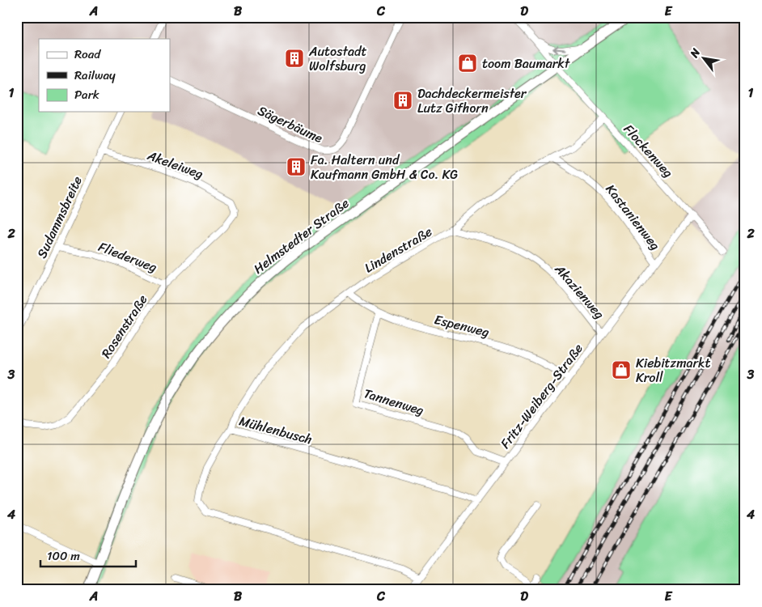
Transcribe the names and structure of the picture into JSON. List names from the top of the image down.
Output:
{
  "streets": {
    "main road": ["Helmstedter Straße"],
    "street": [
      "Sägerbäume",
      "Flockenweg",
      "Akeleiweg",
      "Sudammsbreite",
      "Kastanienweg",
      "Lindenstraße",
      "Fliederweg",
      "Akazienweg",
      "Espenweg",
      "Rosenstraße",
      "Fritz-Weiberg-Straße",
      "Tannenweg",
      "Mühlenbusch"
    ]
  },
  "crossings": [
    ["Flockenweg", "Helmstedter Straße"],
    ["Flockenweg", "Lindenstraße"],
    ["Flockenweg", "Fritz-Weiberg-Straße"],
    ["Akeleiweg", "Sudammsbreite"],
    ["Akeleiweg", "Rosenstraße"],
    ["Sudammsbreite", "Fliederweg"],
    ["Kastanienweg", "Lindenstraße"],
    ["Kastanienweg", "Fritz-Weiberg-Straße"],
    ["Lindenstraße", "Akazienweg"],
    ["Lindenstraße", "Espenweg"],
    ["Lindenstraße", "Mühlenbusch"],
    ["Fliederweg", "Rosenstraße"],
    ["Akazienweg", "Fritz-Weiberg-Straße"],
    ["Espenweg", "Fritz-Weiberg-Straße"],
    ["Espenweg", "Tannenweg"],
    ["Fritz-Weiberg-Straße", "Tannenweg"],
    ["Fritz-Weiberg-Straße", "Mühlenbusch"]
  ],
  "places": {
    "building": ["Autostadt Wolfsburg", "Dachdeckermeister Lutz Gifhorn", "Fa. Haltern und Kaufmann GmbH & Co. KG"],
    "shop": ["toom Baumarkt", "Kiebitzmarkt Kroll"]
  },
  "legend": ["Road", "Railway", "Park"],
  "scale_bar": "100 m",
  "north": "top left",
  "grid": {
    "columns": [
      "A",
      "B",
      "C",
      "D",
      "E"
    ],
    "rows": [
      "1",
      "2",
      "3",
      "4"
    ]
  }
}
